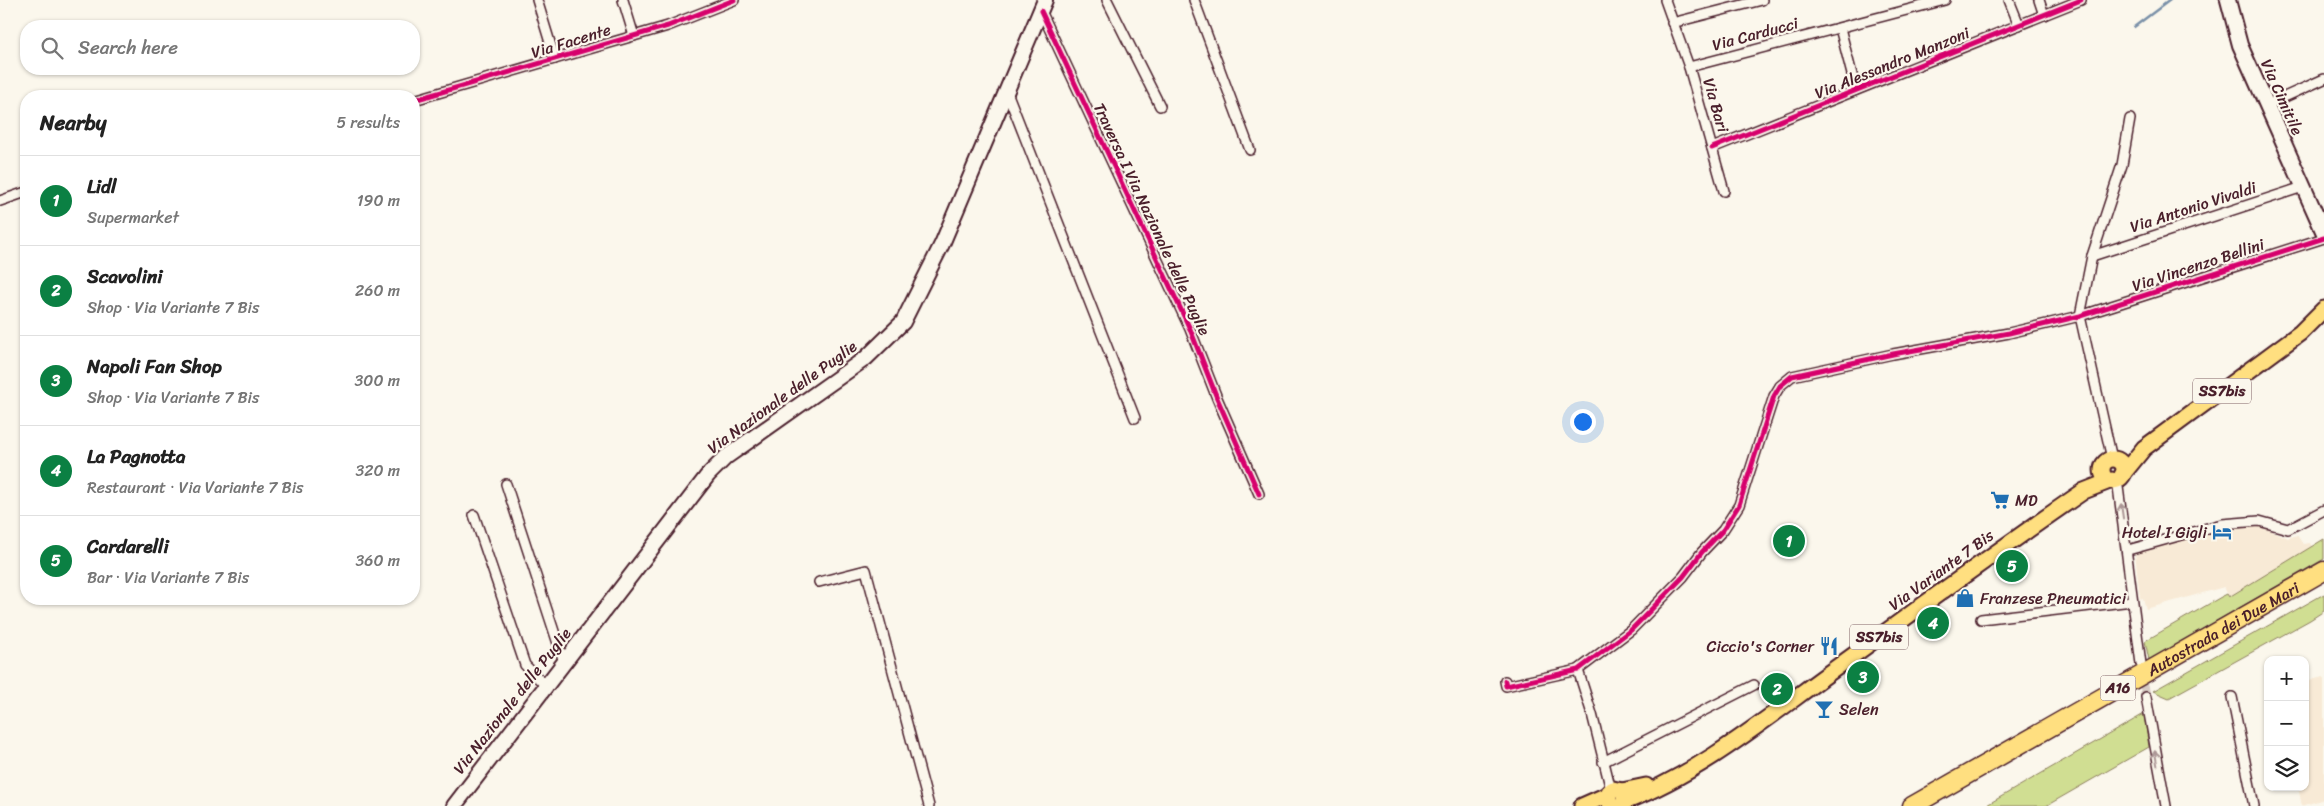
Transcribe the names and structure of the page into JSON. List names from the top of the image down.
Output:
{
  "streets": {
    "highway": ["Autostrada dei Due Mari", "A16"],
    "main road": [
      "Via Cimitile",
      "SS7bis",
      "Via Nazionale delle Puglie",
      "Via Variante 7 Bis"
    ],
    "street": [
      "Via Carducci",
      "Via Facente",
      "Via Alessandro Manzoni",
      "Via Bari",
      "Via Antonio Vivaldi",
      "Traversa I Via Nazionale delle Puglie",
      "Via Vincenzo Bellini"
    ]
  },
  "crossings": [
    ["Via Carducci", "Via Bari"],
    ["Via Alessandro Manzoni", "Via Bari"],
    ["Via Cimitile", "Via Antonio Vivaldi"],
    ["Traversa I Via Nazionale delle Puglie", "Via Nazionale delle Puglie"],
    ["SS7bis", "Via Variante 7 Bis"]
  ],
  "places": {
    "supermarket": ["MD"],
    "hotel": ["Hotel I Gigli"],
    "shop": ["Franzese Pneumatici"],
    "restaurant": ["Ciccio's Corner"],
    "bar": ["Selen"]
  },
  "page": {
    "search": "Search here",
    "heading": ["Nearby", "5 results"],
    "list": [
      {
        "mark": "1",
        "name": "Lidl",
        "note": "Supermarket",
        "value": "190 m"
      },
      {
        "mark": "2",
        "name": "Scavolini",
        "note": "Shop · Via Variante 7 Bis",
        "value": "260 m"
      },
      {
        "mark": "3",
        "name": "Napoli Fan Shop",
        "note": "Shop · Via Variante 7 Bis",
        "value": "300 m"
      },
      {
        "mark": "4",
        "name": "La Pagnotta",
        "note": "Restaurant · Via Variante 7 Bis",
        "value": "320 m"
      },
      {
        "mark": "5",
        "name": "Cardarelli",
        "note": "Bar · Via Variante 7 Bis",
        "value": "360 m"
      }
    ],
    "pins": [
      "1",
      "5",
      "4",
      "3",
      "2"
    ],
    "map_buttons": ["+", "−"]
  }
}
